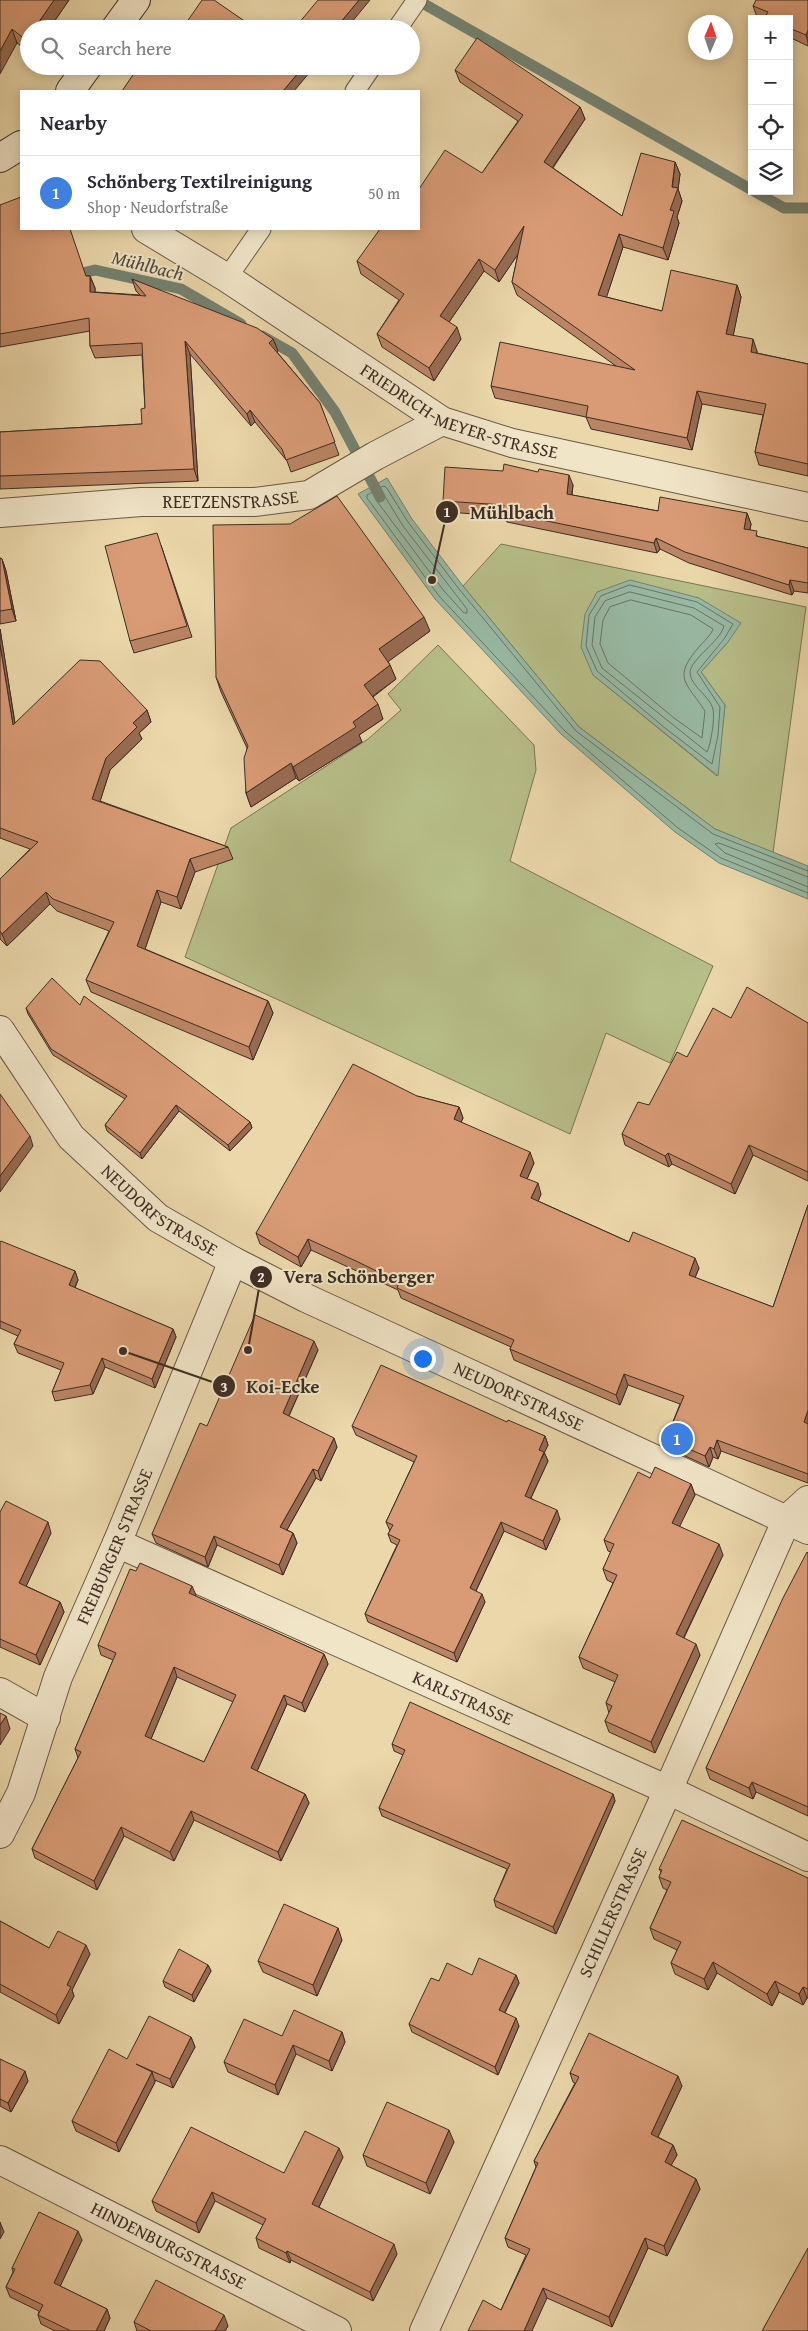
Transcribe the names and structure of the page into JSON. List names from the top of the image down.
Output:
{
  "streets": {
    "street": [
      "FRIEDRICH-MEYER-STRASSE",
      "REETZENSTRASSE",
      "NEUDORFSTRASSE",
      "FREIBURGER STRASSE",
      "KARLSTRASSE",
      "SCHILLERSTRASSE",
      "HINDENBURGSTRASSE"
    ]
  },
  "crossings": [
    ["FRIEDRICH-MEYER-STRASSE", "REETZENSTRASSE"],
    ["NEUDORFSTRASSE", "FREIBURGER STRASSE"],
    ["NEUDORFSTRASSE", "SCHILLERSTRASSE"],
    ["FREIBURGER STRASSE", "KARLSTRASSE"],
    ["KARLSTRASSE", "SCHILLERSTRASSE"]
  ],
  "water": ["Mühlbach"],
  "places": ["Mühlbach", "Vera Schönberger", "Koi-Ecke"],
  "north": "top",
  "page": {
    "map_buttons": ["+", "−"],
    "search": "Search here",
    "heading": "Nearby",
    "list": [
      {
        "mark": "1",
        "name": "Schönberg Textilreinigung",
        "note": "Shop · Neudorfstraße",
        "value": "50 m"
      }
    ],
    "pins": "1"
  }
}
